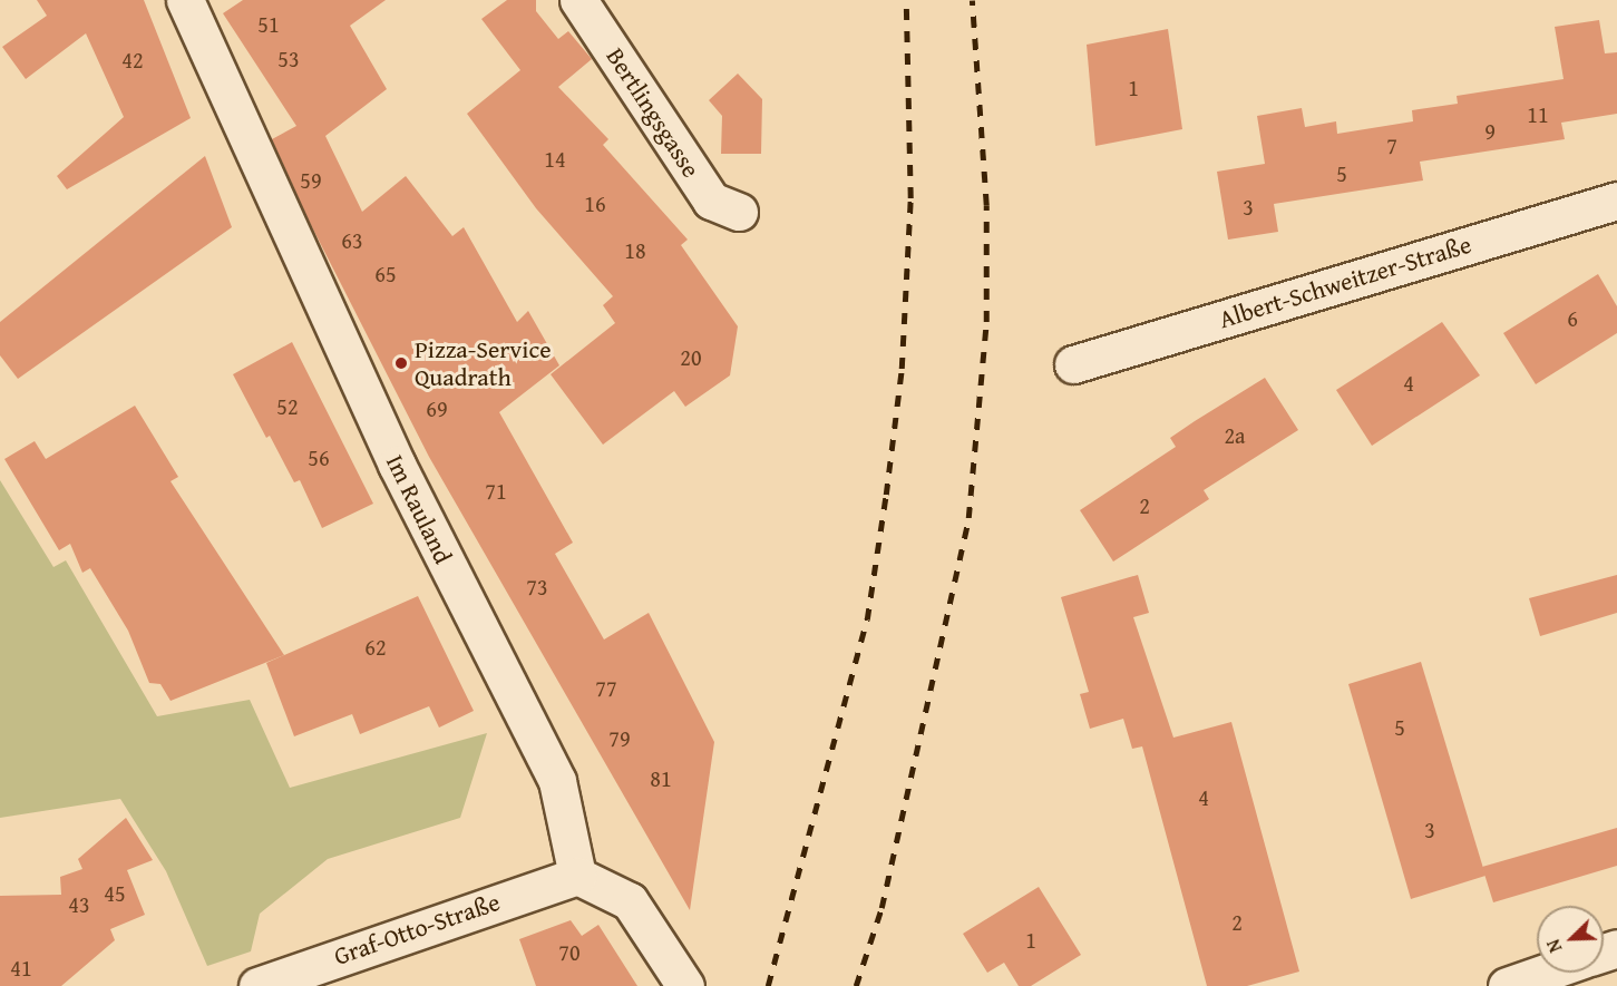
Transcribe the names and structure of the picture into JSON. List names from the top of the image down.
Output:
{
  "streets": {
    "street": [
      "Bertlingsgasse",
      "Albert-Schweitzer-Straße",
      "Im Rauland",
      "Graf-Otto-Straße"
    ]
  },
  "crossings": [
    ["Im Rauland", "Graf-Otto-Straße"]
  ],
  "places": ["Pizza-Service Quadrath"],
  "house_numbers": [
    "51",
    "53",
    "42",
    "1",
    "11",
    "9",
    "7",
    "14",
    "5",
    "59",
    "16",
    "3",
    "63",
    "18",
    "65",
    "6",
    "20",
    "4",
    "52",
    "69",
    "2a",
    "56",
    "71",
    "2",
    "73",
    "62",
    "77",
    "5",
    "79",
    "81",
    "4",
    "3",
    "45",
    "43",
    "2",
    "1",
    "70",
    "41"
  ],
  "north": "bottom left"
}
